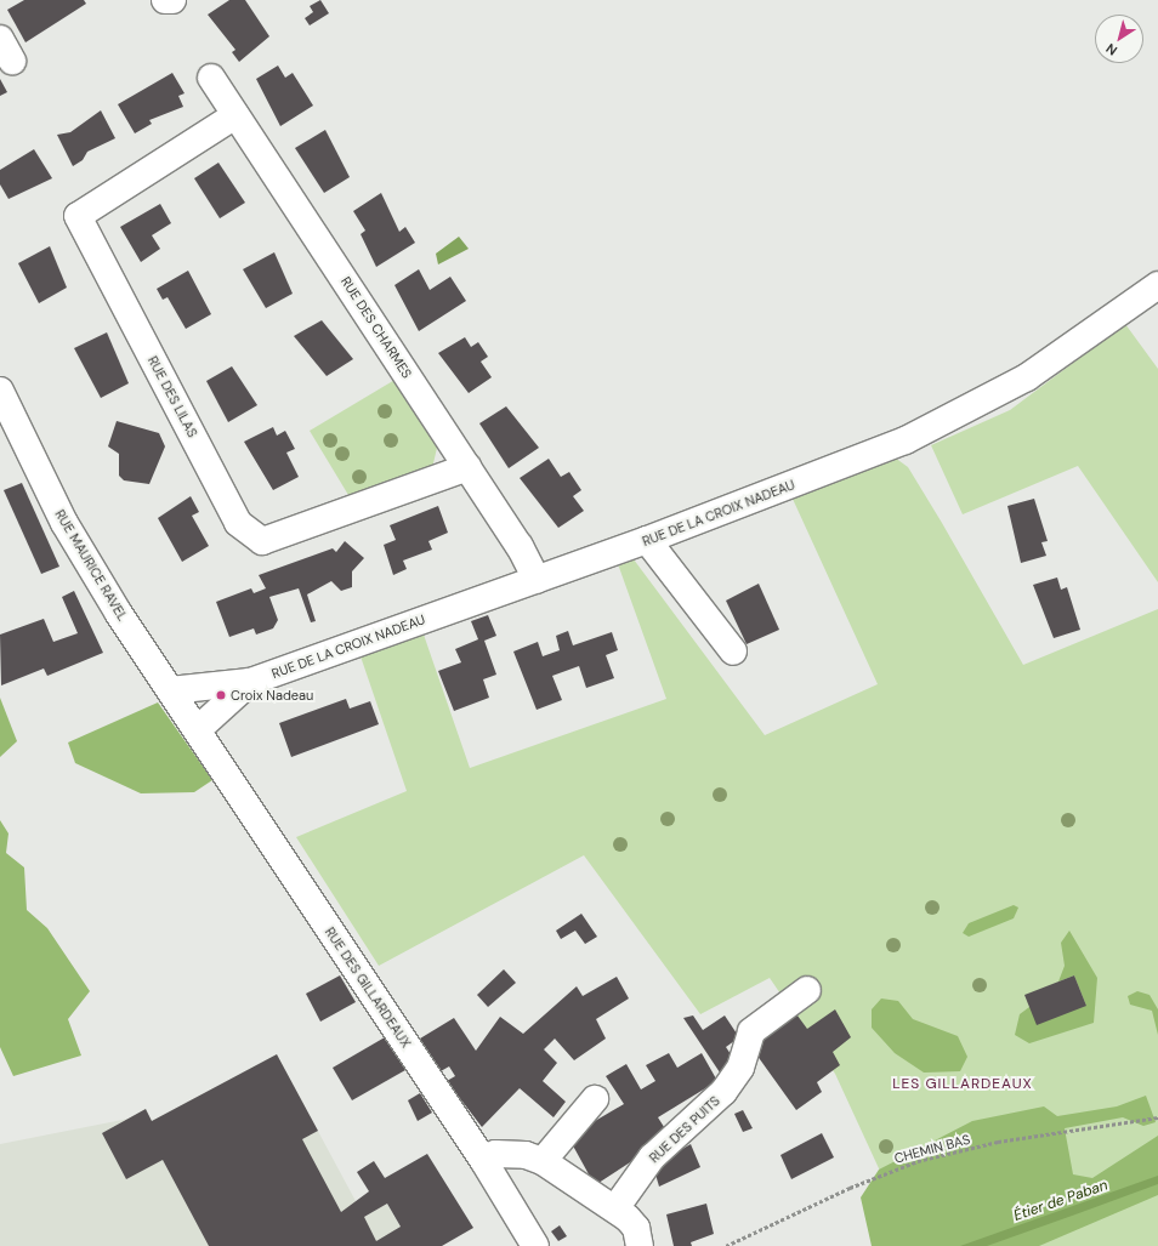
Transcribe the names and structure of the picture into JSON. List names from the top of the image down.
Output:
{
  "streets": {
    "street": [
      "RUE DES CHARMES",
      "RUE DES LILAS",
      "RUE DE LA CROIX NADEAU",
      "RUE MAURICE RAVEL",
      "RUE DES GILLARDEAUX",
      "RUE DES PUITS"
    ],
    "path": ["CHEMIN BAS"]
  },
  "crossings": [
    ["RUE DES CHARMES", "RUE DES LILAS"],
    ["RUE DES CHARMES", "RUE DE LA CROIX NADEAU"],
    ["RUE MAURICE RAVEL", "RUE DES GILLARDEAUX"]
  ],
  "districts": ["LES GILLARDEAUX"],
  "water": ["Étier de Paban"],
  "places": ["Croix Nadeau"],
  "north": "bottom left"
}
